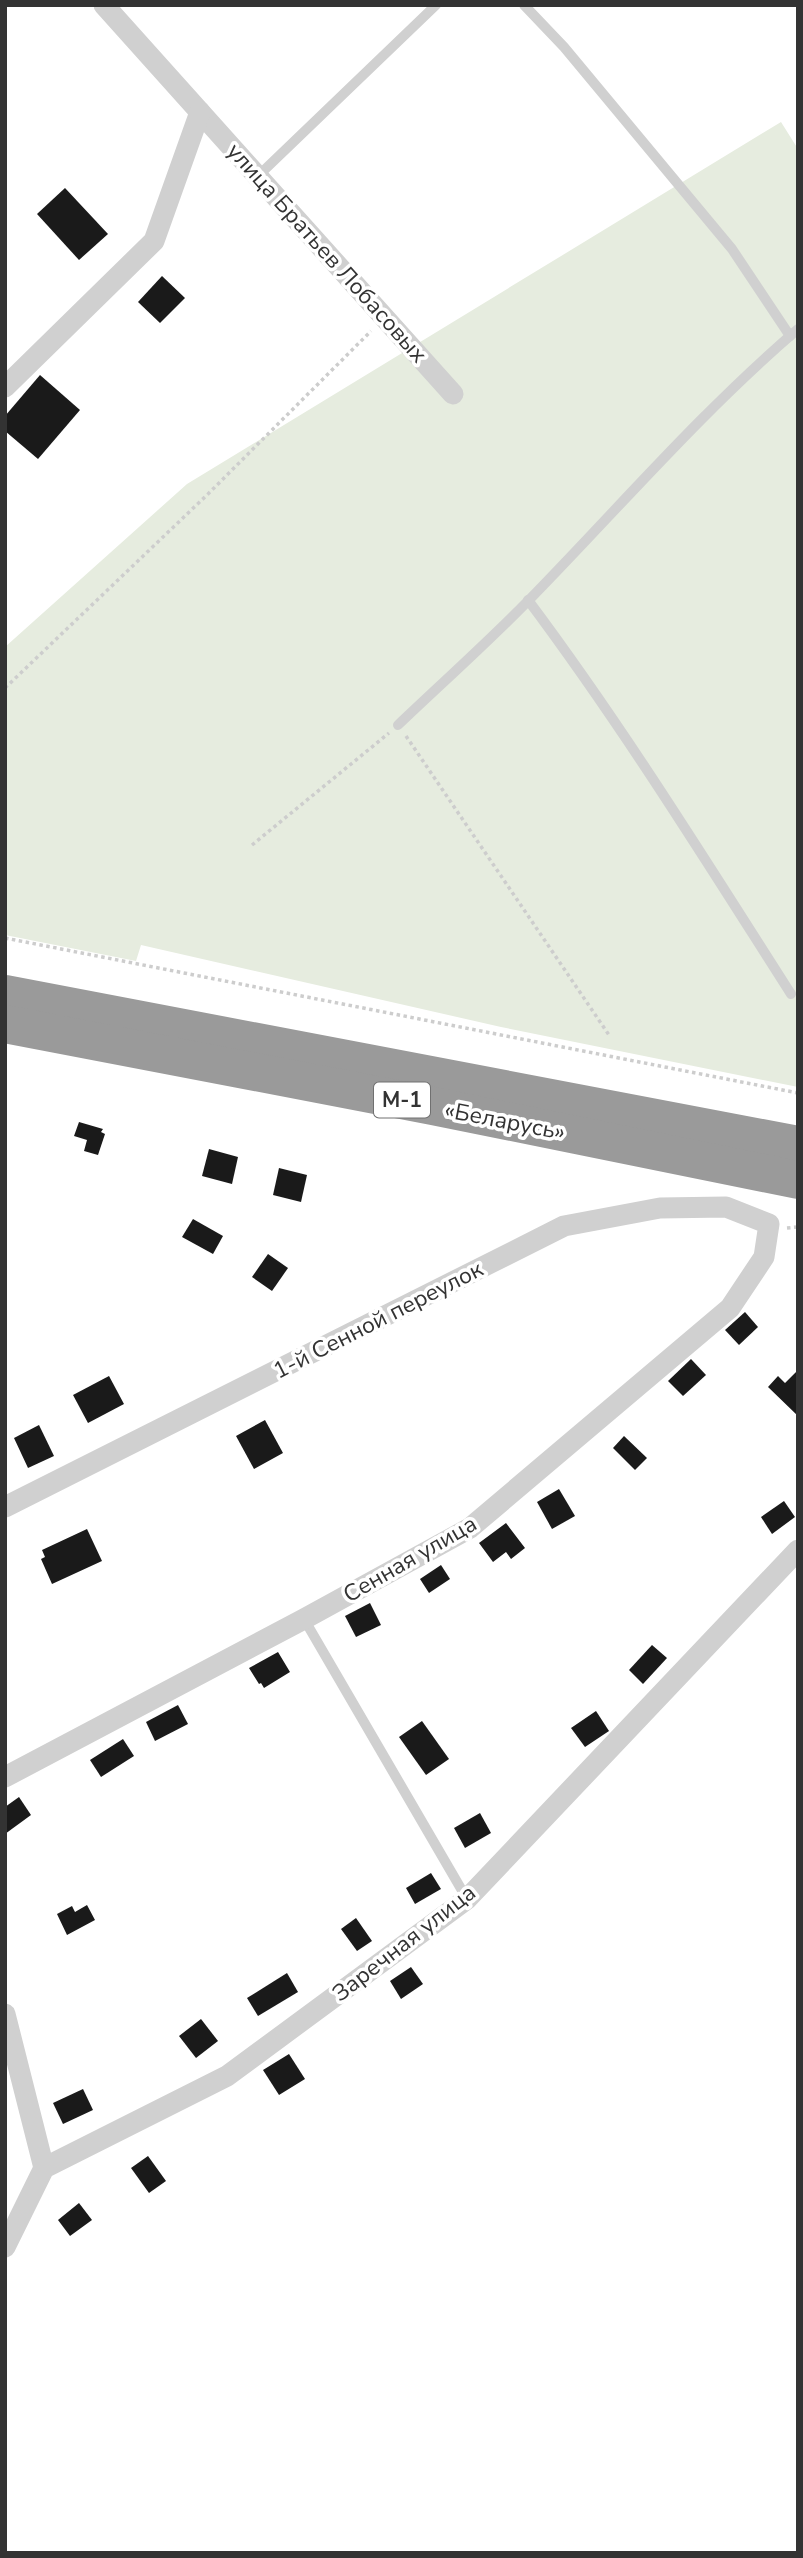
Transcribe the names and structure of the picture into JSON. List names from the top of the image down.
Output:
{
  "streets": {
    "highway": ["М-1", "«Беларусь»"],
    "street": [
      "улица Братьев Лобасовых",
      "1-й Сенной переулок",
      "Сенная улица",
      "Заречная улица"
    ]
  },
  "crossings": [
    ["1-й Сенной переулок", "Сенная улица"]
  ]
}
